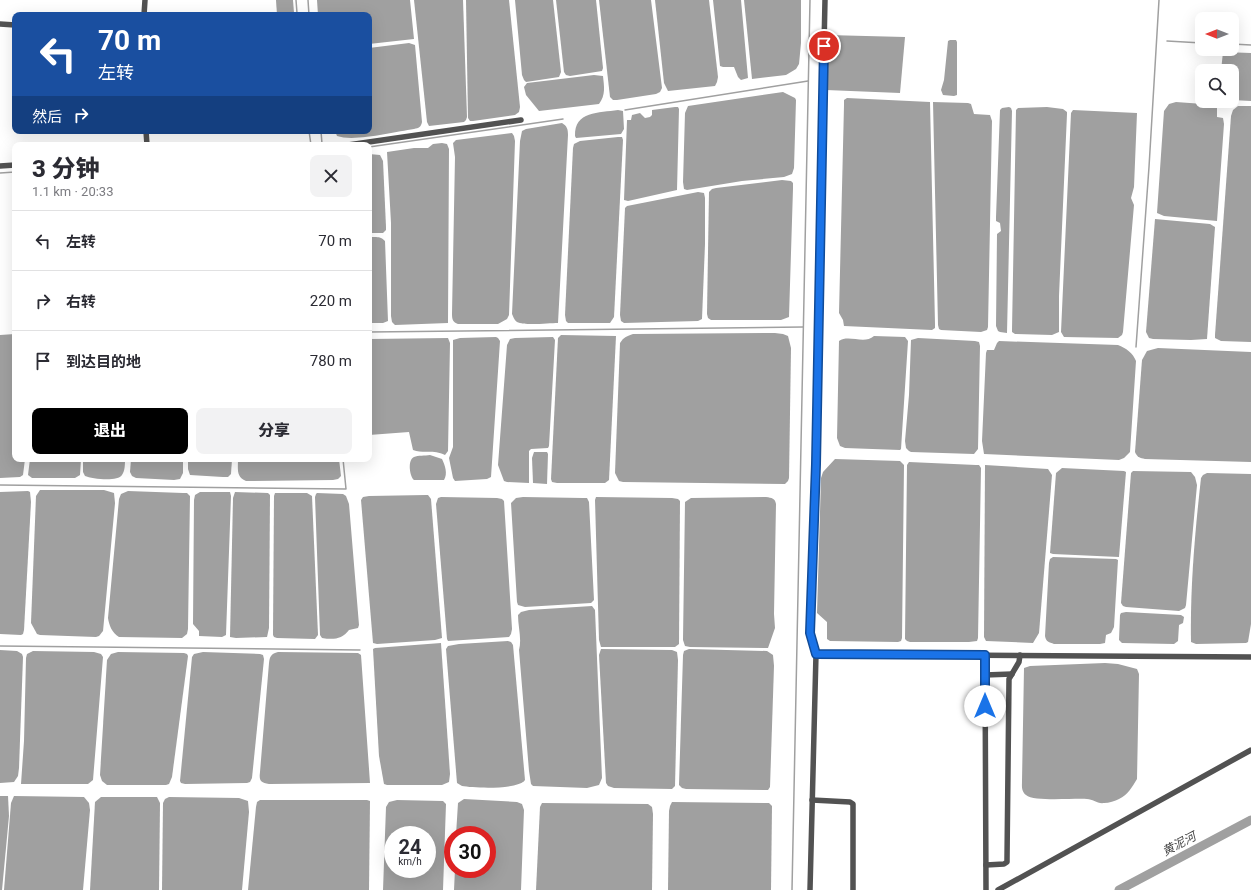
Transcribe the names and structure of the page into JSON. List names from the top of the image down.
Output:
{
  "water": ["黄泥河"],
  "north": "left",
  "page": {
    "turn": ["70 m", "左转"],
    "then": "然后",
    "heading": ["3 分钟", "1.1 km · 20:33"],
    "list": [
      {
        "name": "左转",
        "value": "70 m"
      },
      {
        "name": "右转",
        "value": "220 m"
      },
      {
        "name": "到达目的地",
        "value": "780 m"
      }
    ],
    "buttons": ["退出", "分享"],
    "speed": "24 km/h",
    "limit": "30"
  }
}
